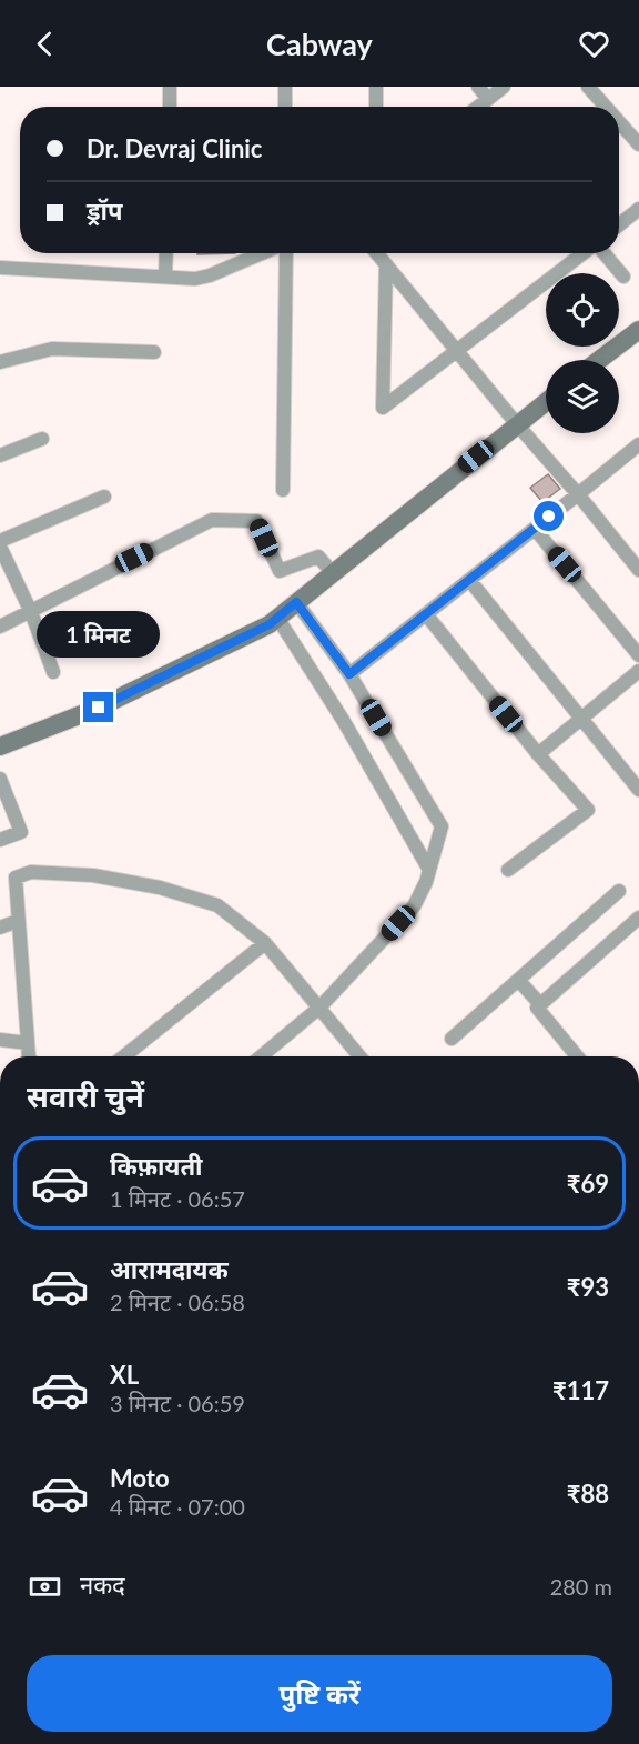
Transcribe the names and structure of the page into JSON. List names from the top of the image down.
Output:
{
  "page": {
    "header": "Cabway",
    "banner": ["Dr. Devraj Clinic", "ड्रॉप"],
    "bubble": "1 मिनट",
    "heading": "सवारी चुनें",
    "list": [
      {
        "name": "किफ़ायती",
        "note": "1 मिनट · 06:57",
        "value": "₹69"
      },
      {
        "name": "आरामदायक",
        "note": "2 मिनट · 06:58",
        "value": "₹93"
      },
      {
        "name": "XL",
        "note": "3 मिनट · 06:59",
        "value": "₹117"
      },
      {
        "name": "Moto",
        "note": "4 मिनट · 07:00",
        "value": "₹88"
      }
    ],
    "pay": ["नकद", "280 m"],
    "buttons": "पुष्टि करें"
  }
}
